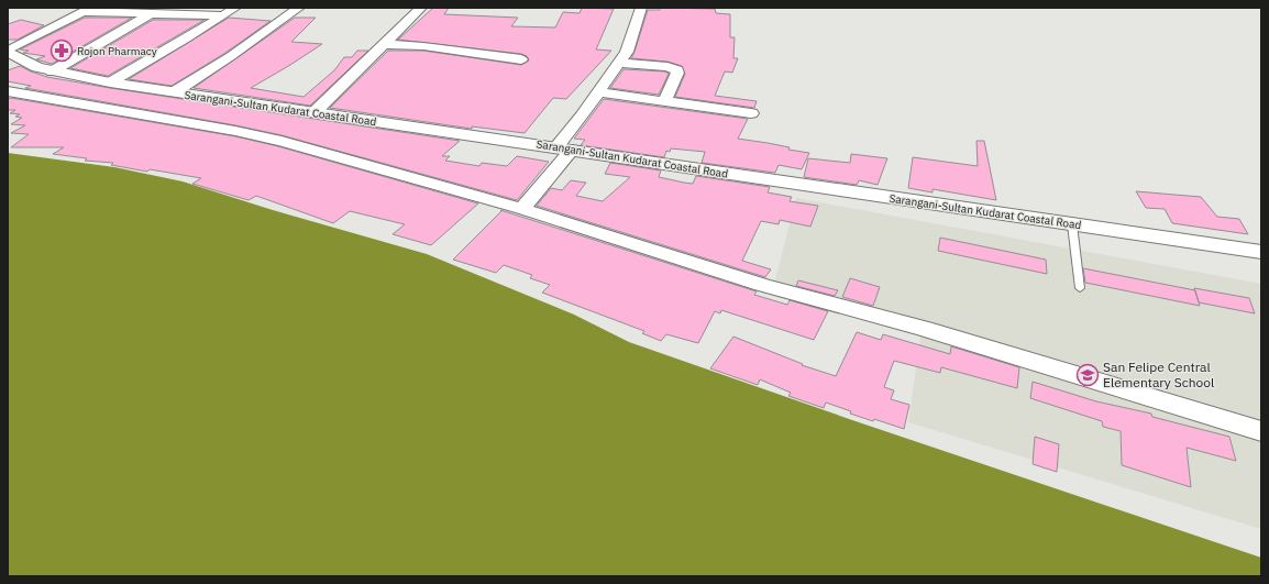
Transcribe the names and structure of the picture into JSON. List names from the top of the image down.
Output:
{
  "streets": {
    "main road": ["Sarangani-Sultan Kudarat Coastal Road"]
  },
  "places": {
    "pharmacy": ["Rojon Pharmacy"],
    "school or university": ["San Felipe Central Elementary School"]
  }
}
